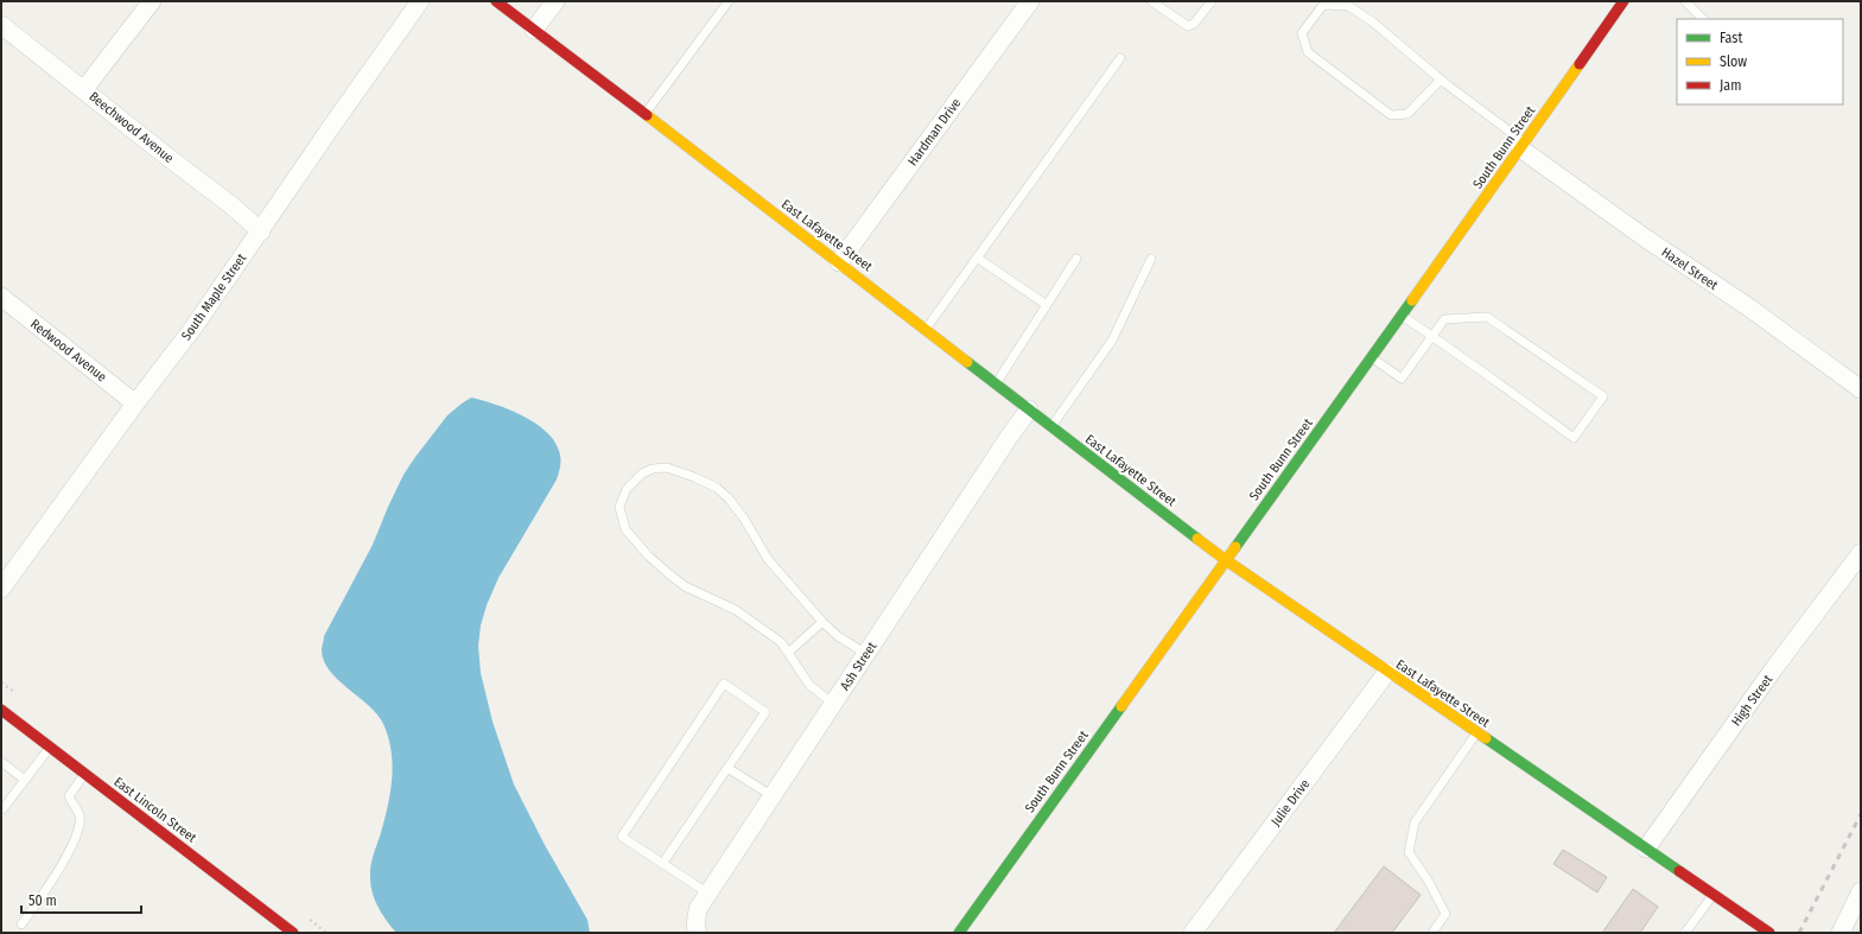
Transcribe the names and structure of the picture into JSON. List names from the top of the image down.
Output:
{
  "streets": {
    "street": [
      "Beechwood Avenue",
      "Hardman Drive",
      "South Bunn Street",
      "East Lafayette Street",
      "Hazel Street",
      "South Maple Street",
      "Redwood Avenue",
      "Ash Street",
      "High Street",
      "Julie Drive",
      "East Lincoln Street"
    ]
  },
  "crossings": [
    ["Beechwood Avenue", "South Maple Street"],
    ["Hardman Drive", "East Lafayette Street"],
    ["South Bunn Street", "East Lafayette Street"],
    ["South Bunn Street", "Hazel Street"],
    ["East Lafayette Street", "Ash Street"],
    ["East Lafayette Street", "High Street"],
    ["East Lafayette Street", "Julie Drive"],
    ["South Maple Street", "Redwood Avenue"]
  ],
  "legend": ["Fast", "Slow", "Jam"],
  "scale_bar": "50 m"
}
